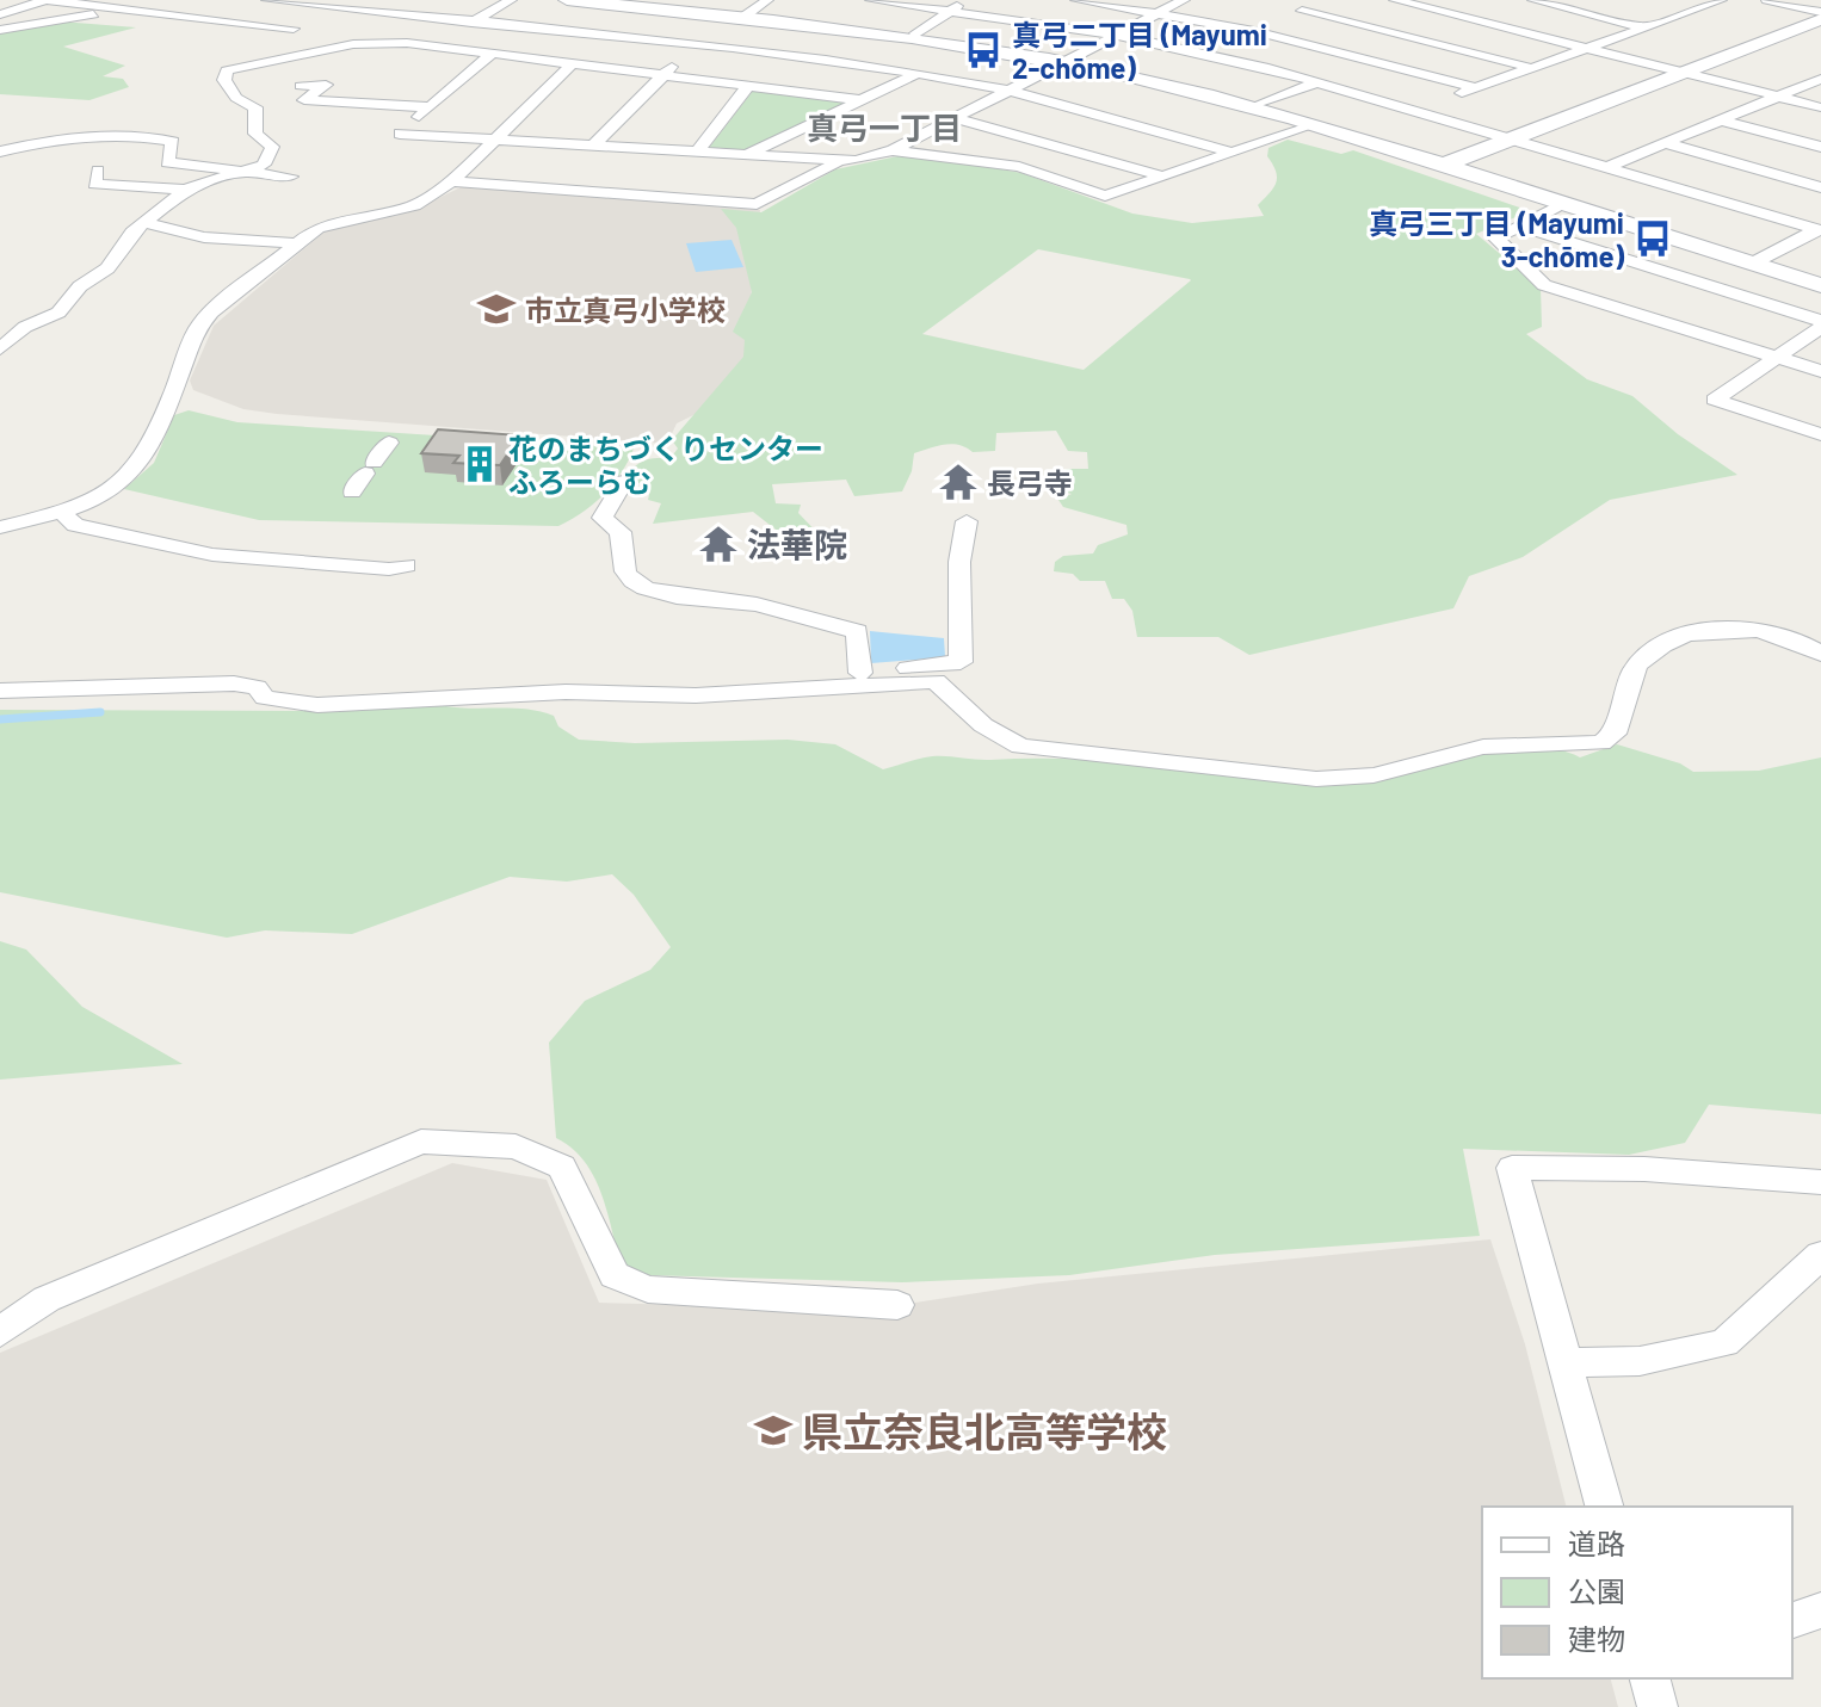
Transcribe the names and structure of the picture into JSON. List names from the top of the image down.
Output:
{
  "districts": ["真弓一丁目"],
  "places": {
    "bus stop": ["真弓二丁目 (Mayumi 2-chōme)", "真弓三丁目 (Mayumi 3-chōme)"],
    "school or university": ["市立真弓小学校", "県立奈良北高等学校"],
    "building": ["花のまちづくりセンター ふろーらむ"],
    "temple": ["長弓寺", "法華院"]
  },
  "legend": ["道路", "公園", "建物"]
}
